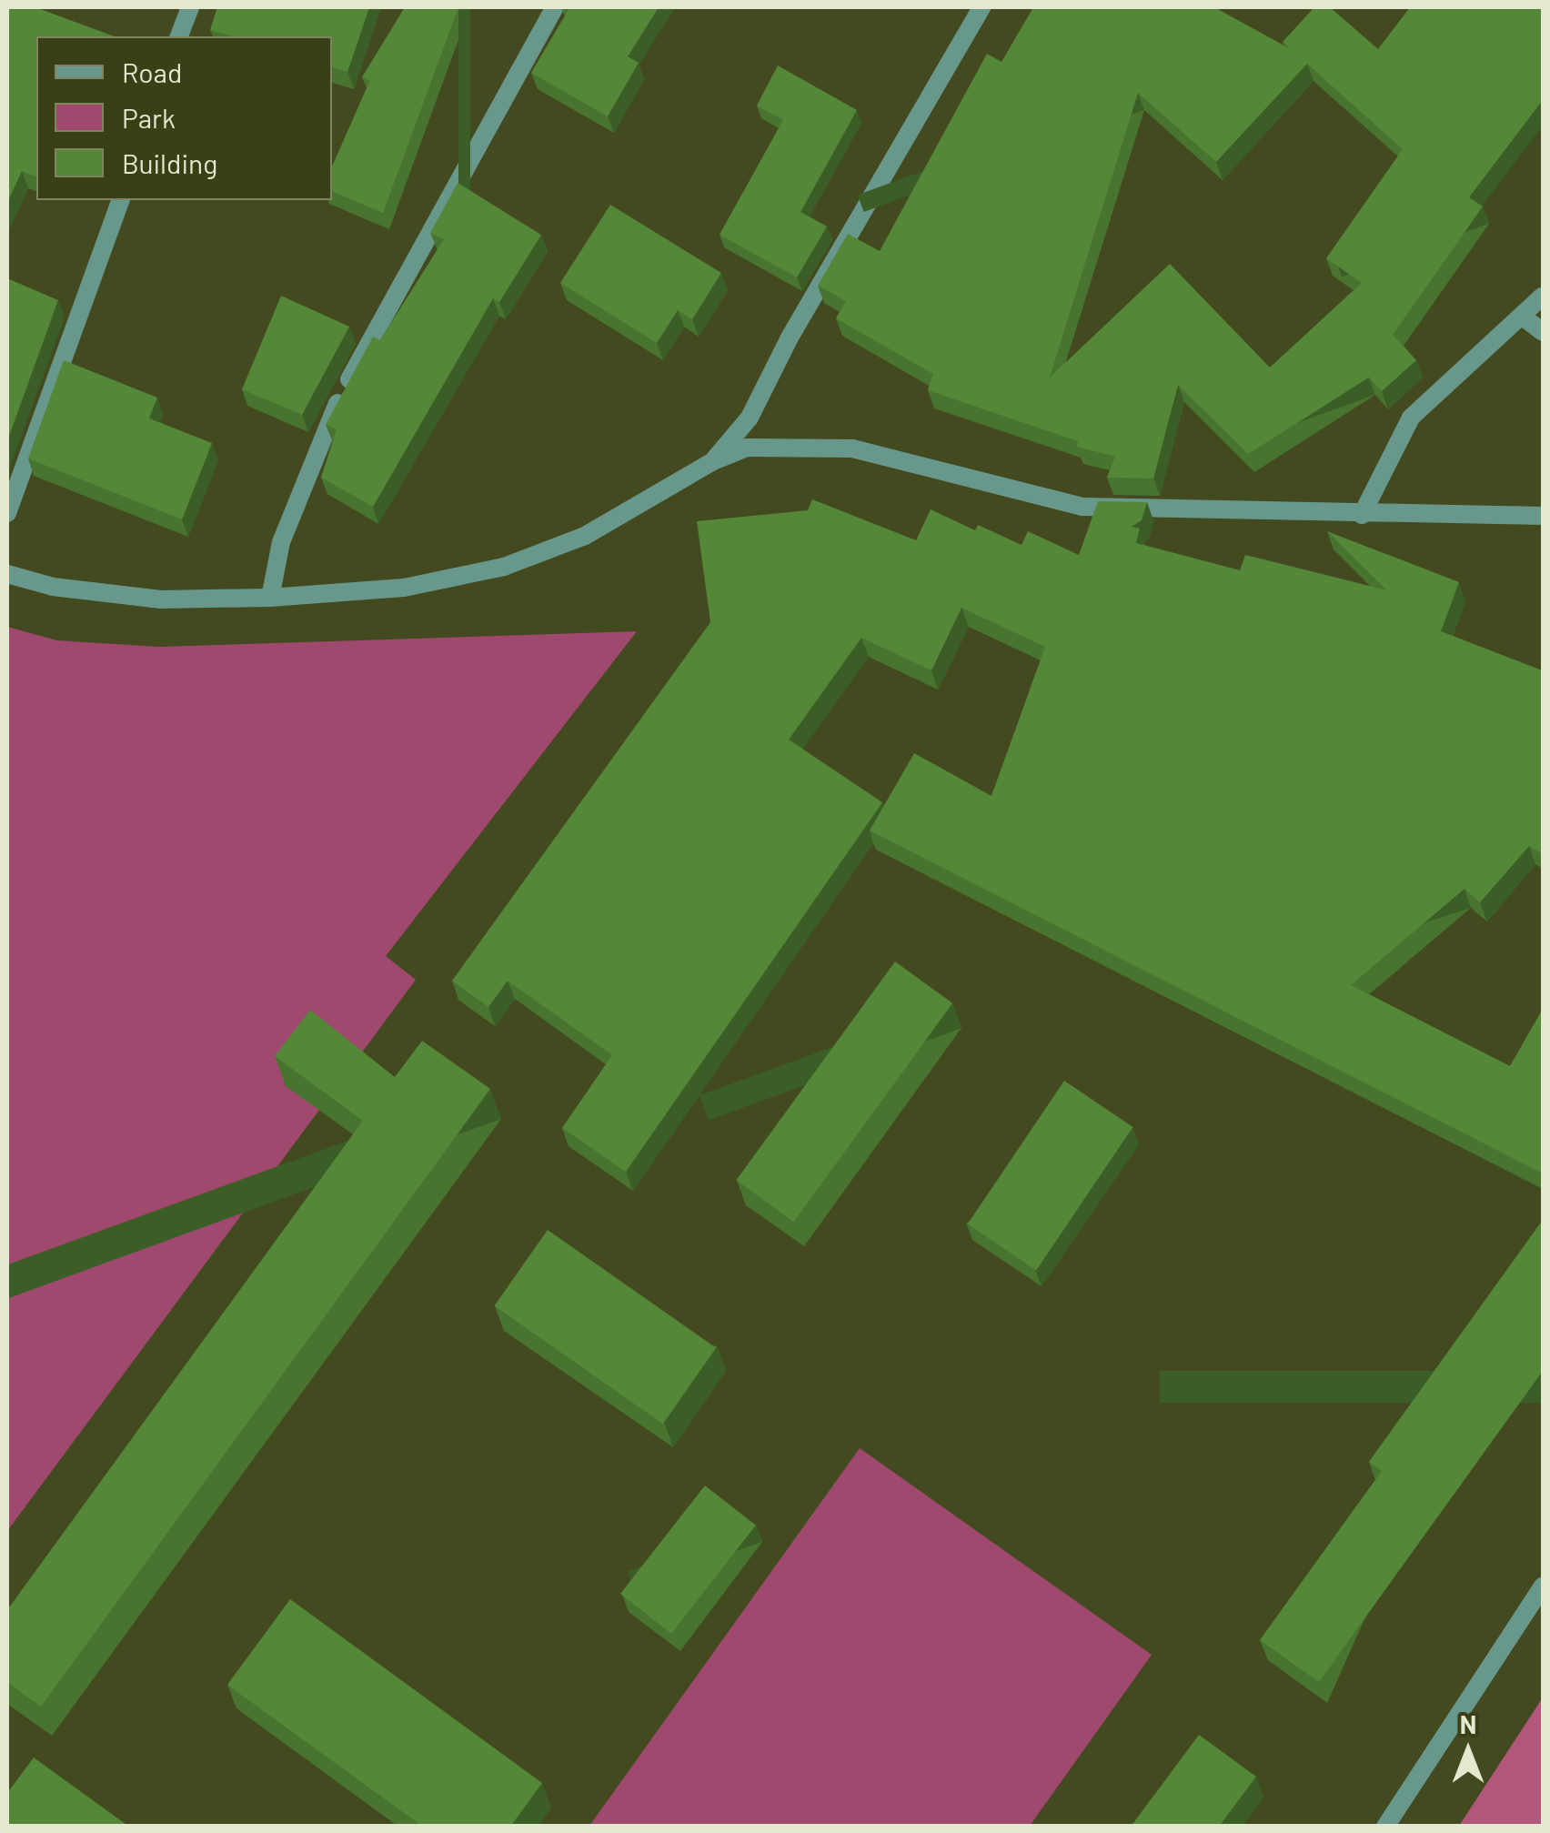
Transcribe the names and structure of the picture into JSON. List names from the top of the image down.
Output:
{
  "legend": ["Road", "Park", "Building"],
  "north": "top"
}
